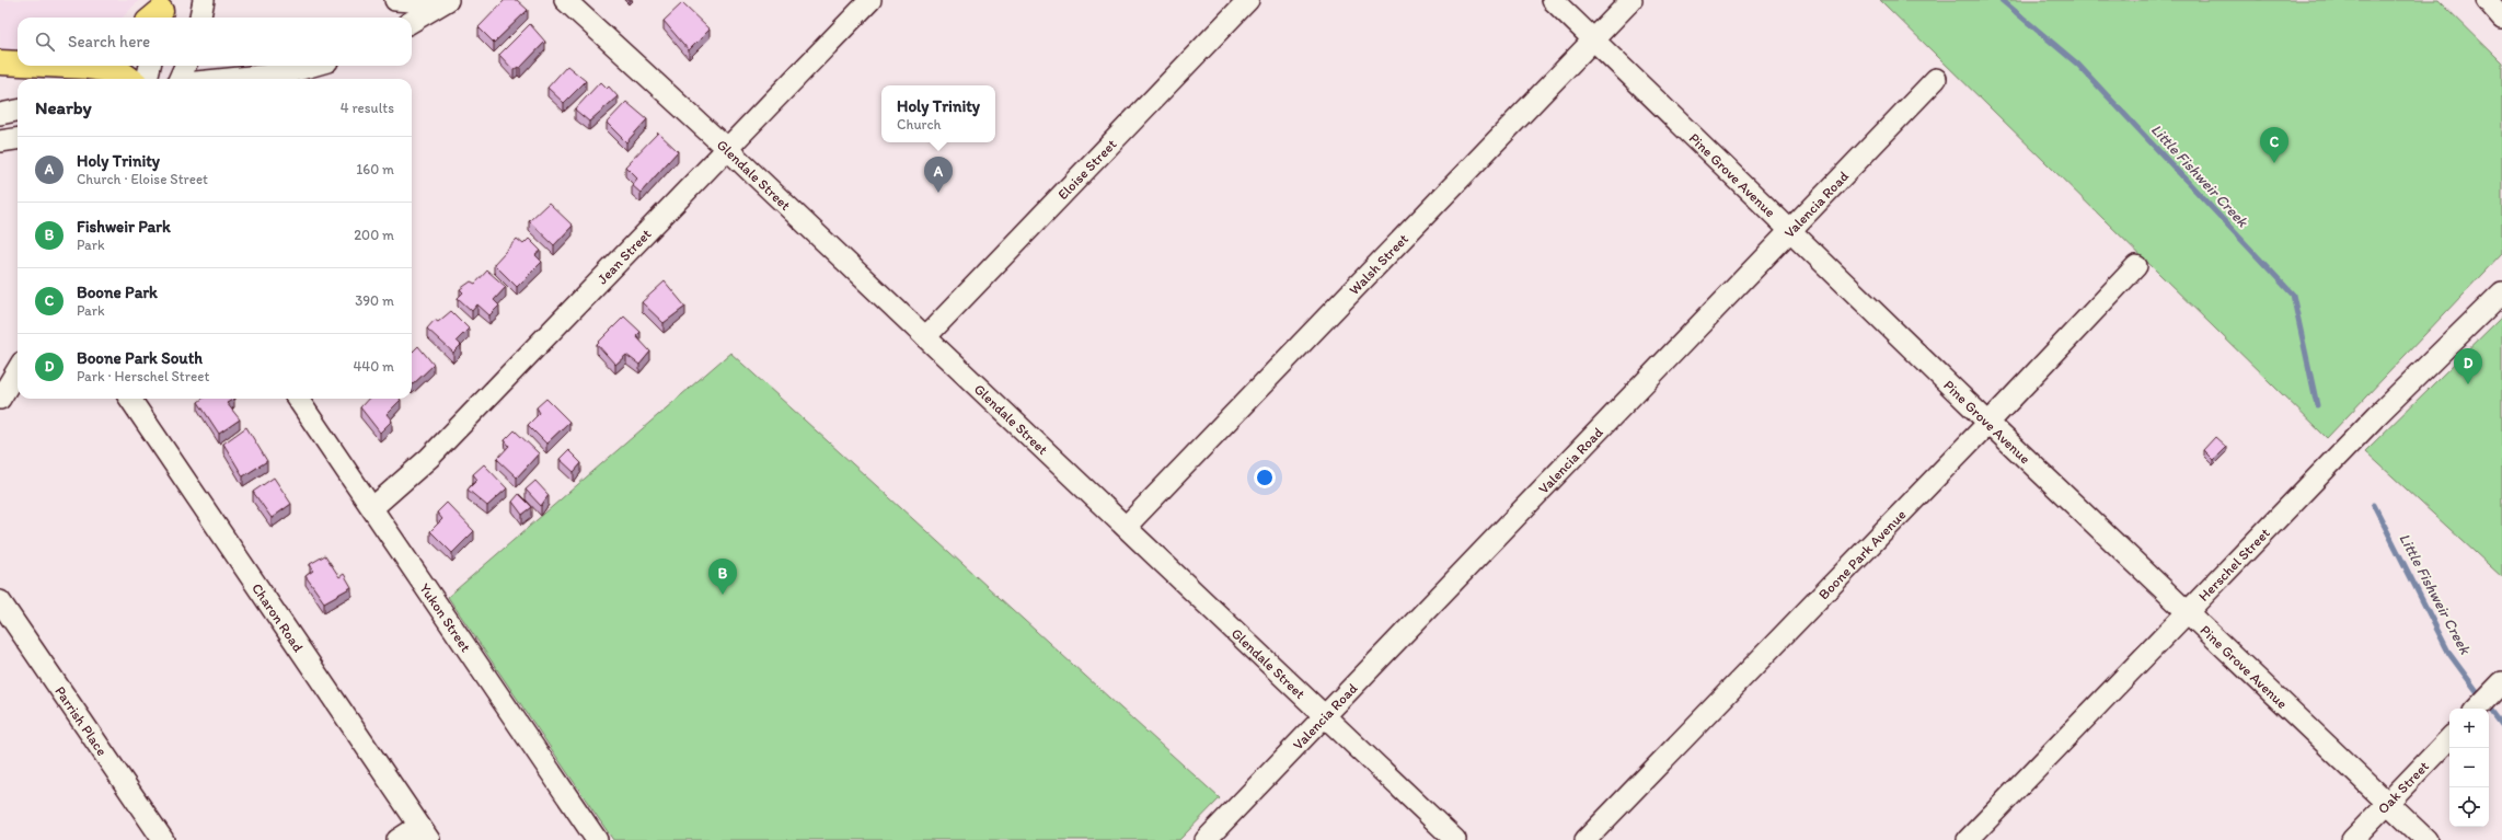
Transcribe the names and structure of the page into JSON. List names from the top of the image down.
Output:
{
  "streets": {
    "street": [
      "Eloise Street",
      "Pine Grove Avenue",
      "Glendale Street",
      "Valencia Road",
      "Jean Street",
      "Walsh Street",
      "Boone Park Avenue",
      "Herschel Street",
      "Charon Road",
      "Yukon Street",
      "Parrish Place",
      "Oak Street"
    ]
  },
  "crossings": [
    ["Eloise Street", "Glendale Street"],
    ["Pine Grove Avenue", "Valencia Road"],
    ["Pine Grove Avenue", "Walsh Street"],
    ["Pine Grove Avenue", "Boone Park Avenue"],
    ["Pine Grove Avenue", "Herschel Street"],
    ["Pine Grove Avenue", "Oak Street"],
    ["Glendale Street", "Valencia Road"],
    ["Glendale Street", "Jean Street"],
    ["Glendale Street", "Walsh Street"],
    ["Jean Street", "Yukon Street"]
  ],
  "water": ["Little Fishweir Creek"],
  "page": {
    "search": "Search here",
    "heading": ["Nearby", "4 results"],
    "popup": ["Holy Trinity", "Church"],
    "pins": [
      "C",
      "A",
      "D",
      "B"
    ],
    "list": [
      {
        "mark": "A",
        "name": "Holy Trinity",
        "note": "Church · Eloise Street",
        "value": "160 m"
      },
      {
        "mark": "B",
        "name": "Fishweir Park",
        "note": "Park",
        "value": "200 m"
      },
      {
        "mark": "C",
        "name": "Boone Park",
        "note": "Park",
        "value": "390 m"
      },
      {
        "mark": "D",
        "name": "Boone Park South",
        "note": "Park · Herschel Street",
        "value": "440 m"
      }
    ],
    "map_buttons": ["+", "−"]
  }
}
